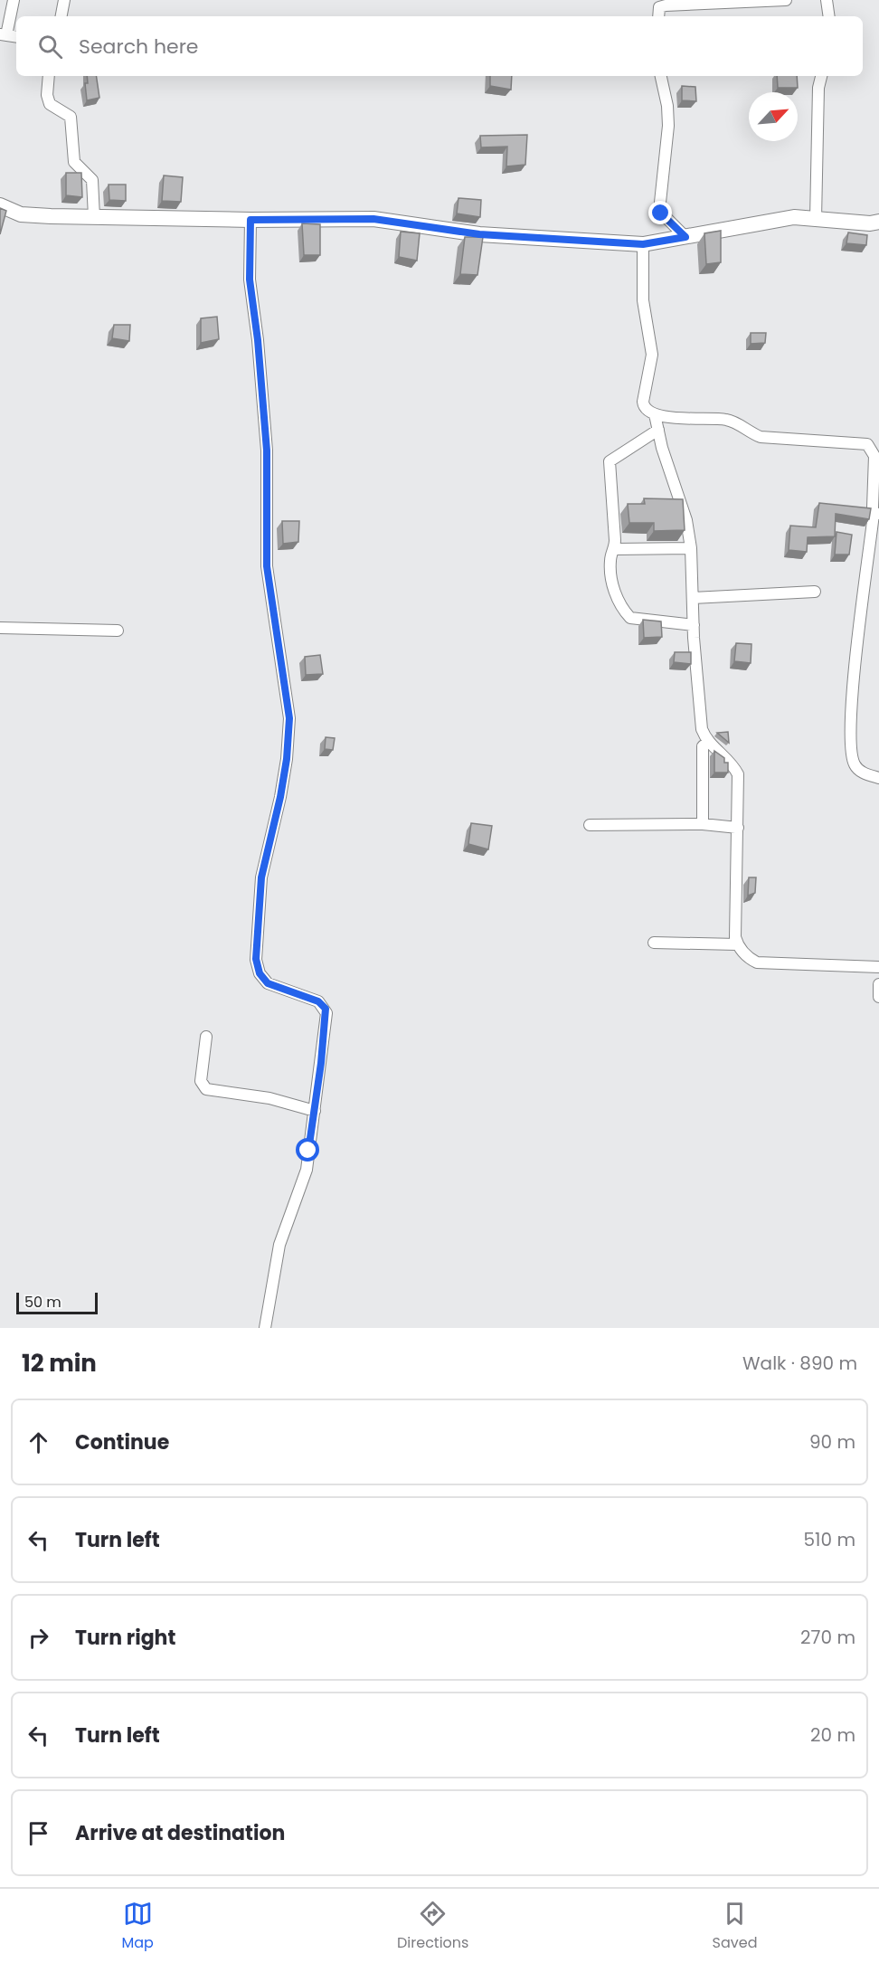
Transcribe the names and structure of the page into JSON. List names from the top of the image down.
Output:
{
  "scale_bar": "50 m",
  "north": "top right",
  "page": {
    "search": "Search here",
    "scale": "50 m",
    "heading": ["12 min", "Walk · 890 m"],
    "list": [
      ["Continue", "90 m"],
      ["Turn left", "510 m"],
      ["Turn right", "270 m"],
      ["Turn left", "20 m"],
      "Arrive at destination"
    ],
    "nav": ["Map", "Directions", "Saved"]
  }
}
